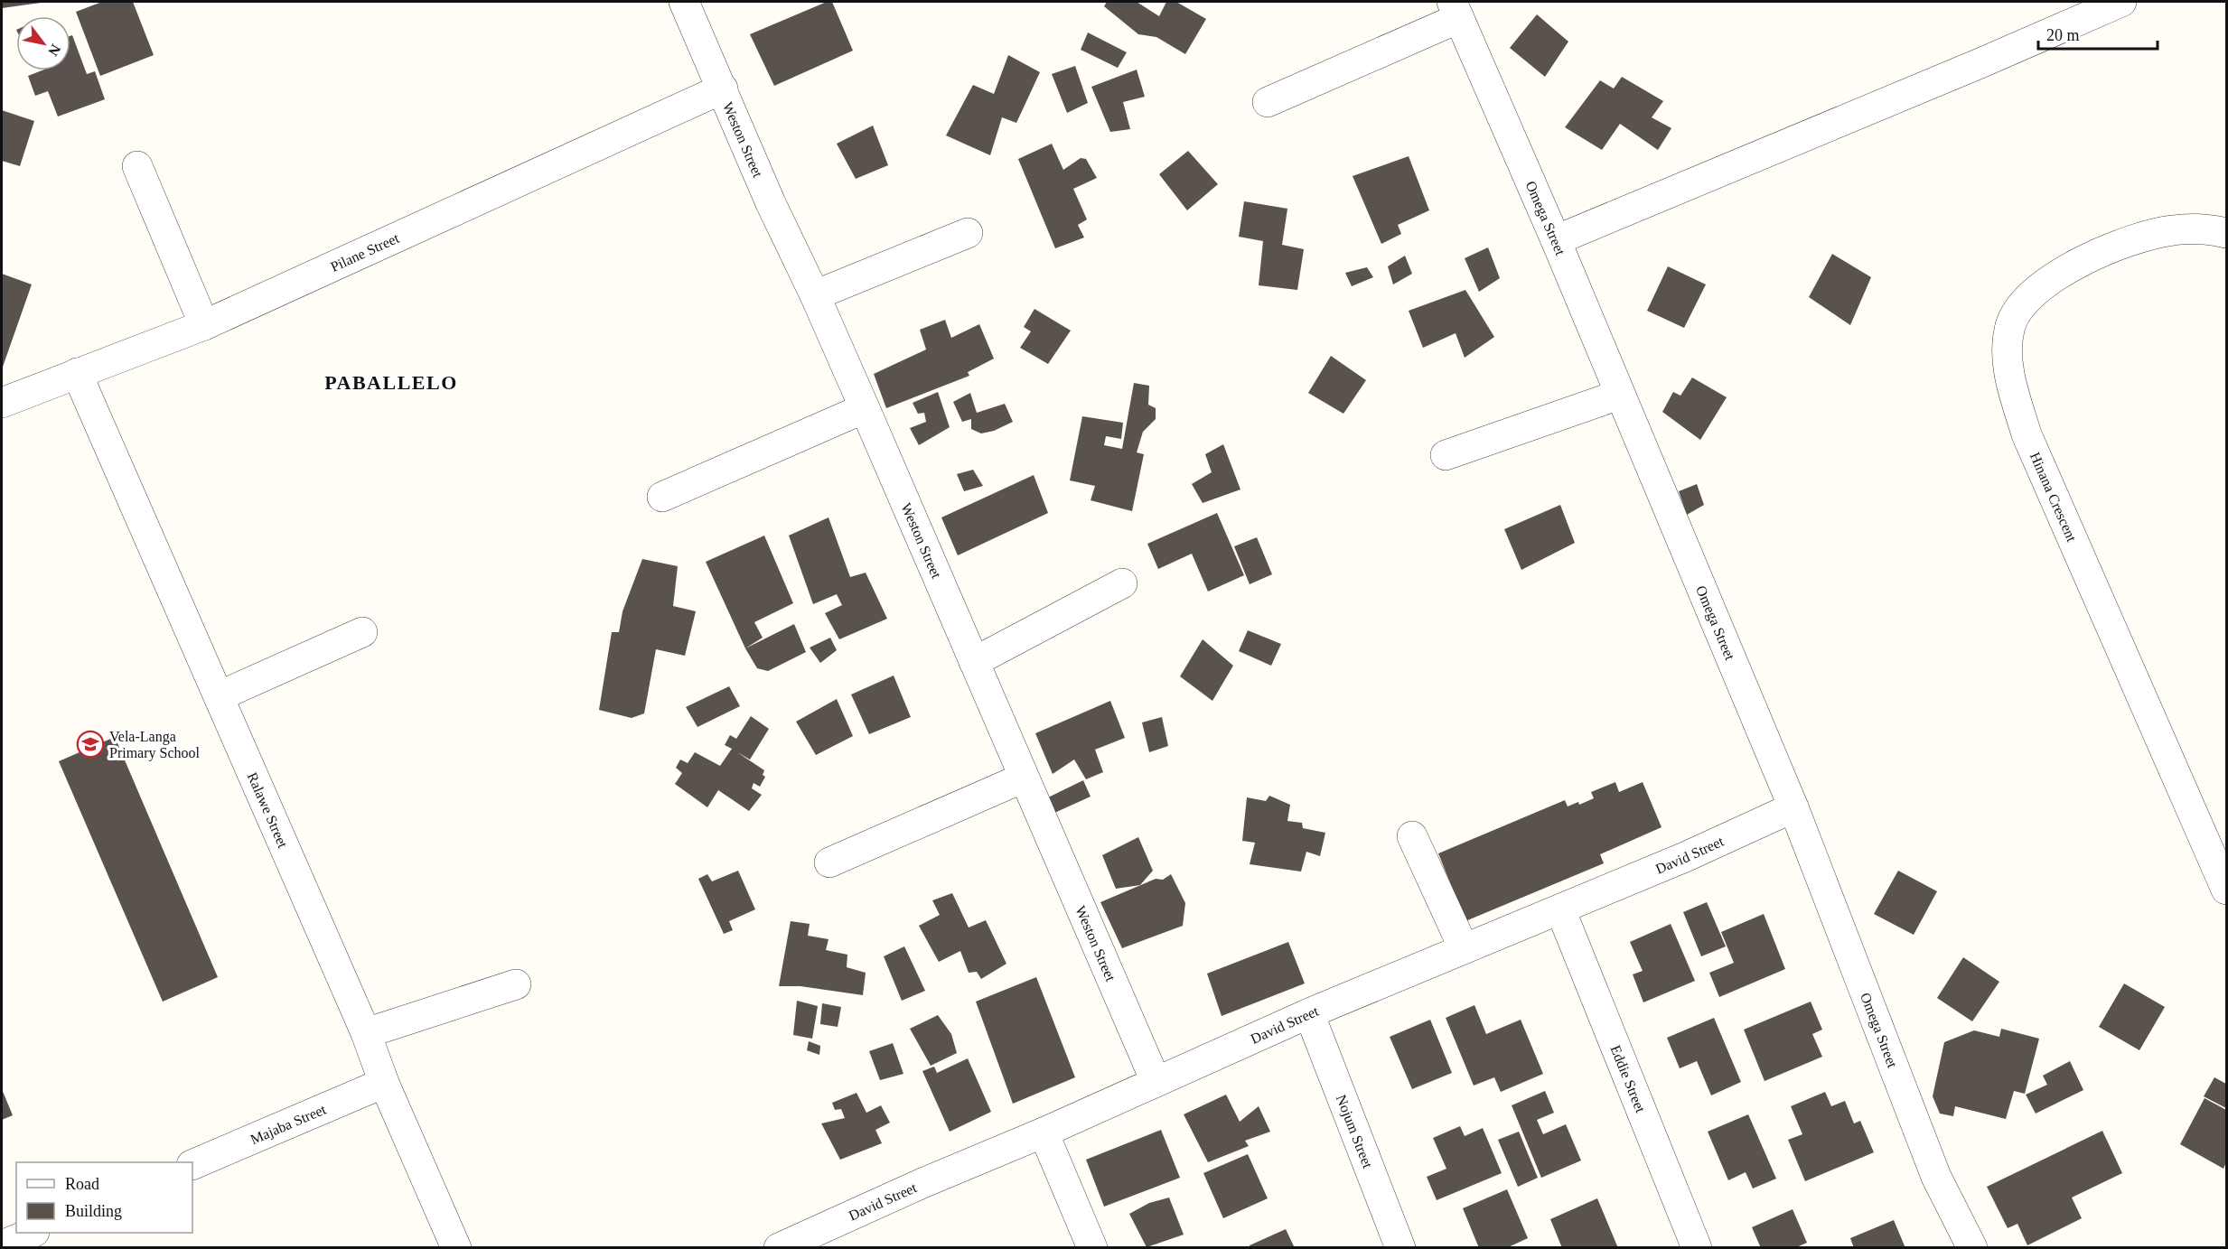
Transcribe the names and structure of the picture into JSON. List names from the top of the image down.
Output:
{
  "streets": {
    "street": [
      "Weston Street",
      "Omega Street",
      "Pilane Street",
      "Hinana Crescent",
      "Ralawe Street",
      "David Street",
      "Eddie Street",
      "Majaba Street",
      "Nojum Street"
    ]
  },
  "crossings": [
    ["Weston Street", "Pilane Street"],
    ["Weston Street", "David Street"],
    ["Omega Street", "David Street"],
    ["Pilane Street", "Ralawe Street"],
    ["Ralawe Street", "Majaba Street"],
    ["David Street", "Eddie Street"],
    ["David Street", "Nojum Street"]
  ],
  "districts": ["PABALLELO"],
  "places": {
    "school or university": ["Vela-Langa Primary School"]
  },
  "legend": ["Road", "Building"],
  "scale_bar": "20 m",
  "north": "bottom right"
}
